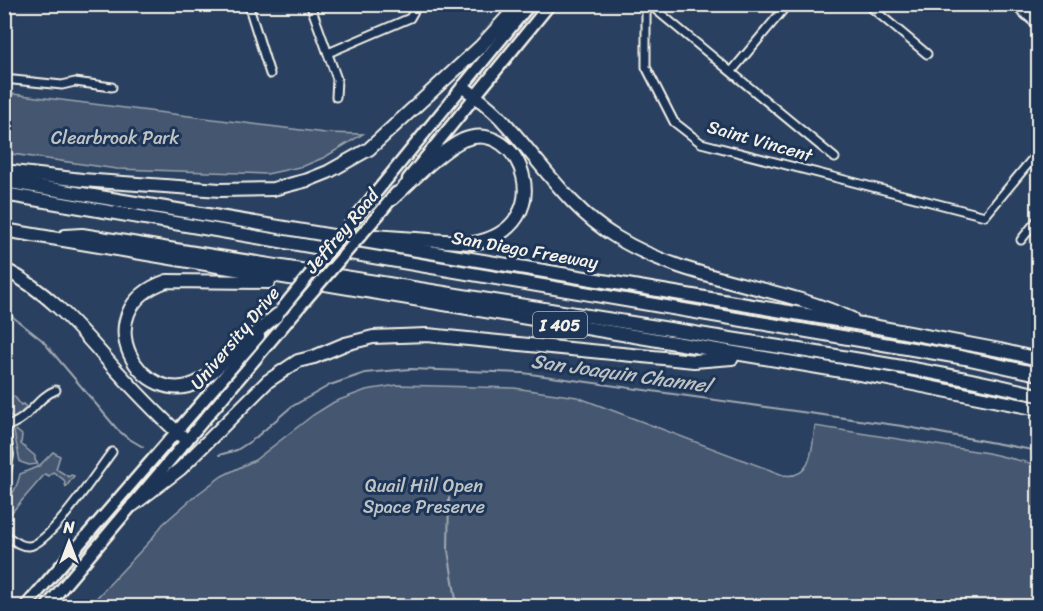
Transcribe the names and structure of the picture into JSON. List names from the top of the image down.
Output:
{
  "streets": {
    "highway": ["San Diego Freeway", "I 405"],
    "main road": ["Jeffrey Road", "University Drive"],
    "street": ["Saint Vincent"]
  },
  "water": ["San Joaquin Channel"],
  "parks": ["Clearbrook Park", "Quail Hill Open Space Preserve"],
  "north": "top"
}
